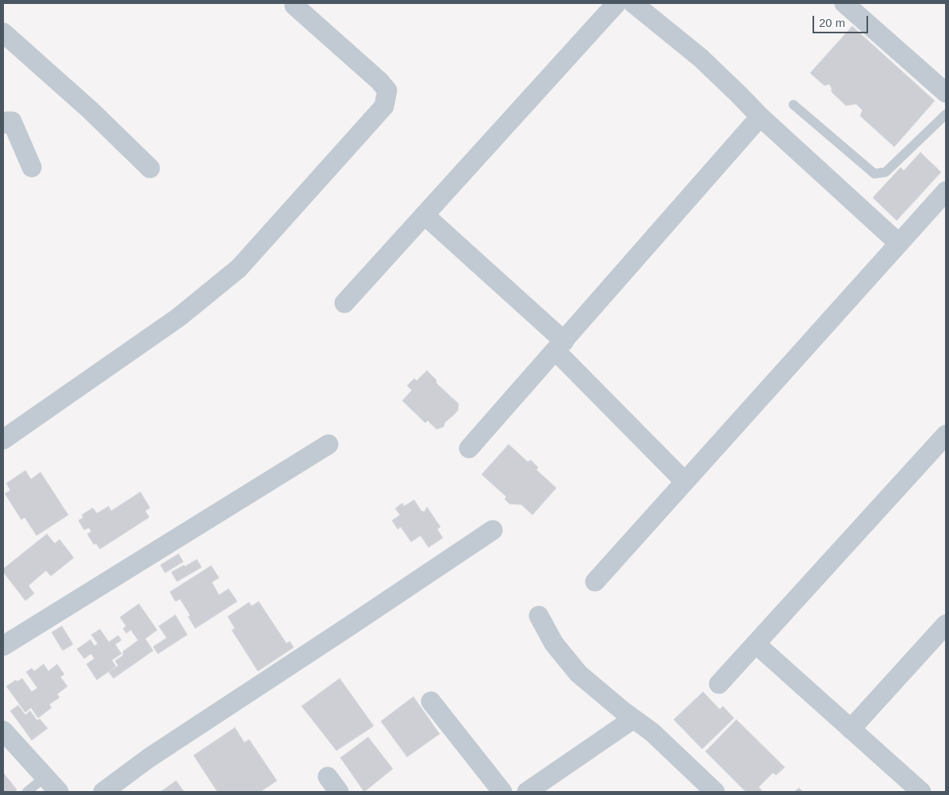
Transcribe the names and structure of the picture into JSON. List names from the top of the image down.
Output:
{
  "scale_bar": "20 m"
}
